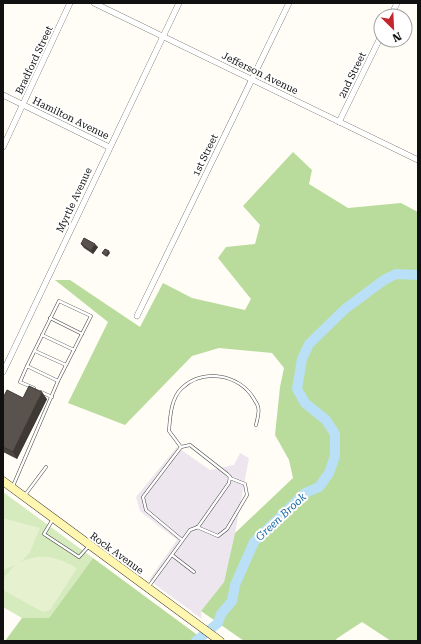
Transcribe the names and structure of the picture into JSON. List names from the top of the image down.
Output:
{
  "streets": {
    "street": [
      "Bradford Street",
      "Jefferson Avenue",
      "2nd Street",
      "Hamilton Avenue",
      "1st Street",
      "Myrtle Avenue",
      "Rock Avenue"
    ]
  },
  "crossings": [
    ["Bradford Street", "Hamilton Avenue"],
    ["Jefferson Avenue", "2nd Street"],
    ["Jefferson Avenue", "1st Street"],
    ["Jefferson Avenue", "Myrtle Avenue"],
    ["Hamilton Avenue", "Myrtle Avenue"]
  ],
  "water": ["Green Brook"],
  "north": "bottom right"
}
